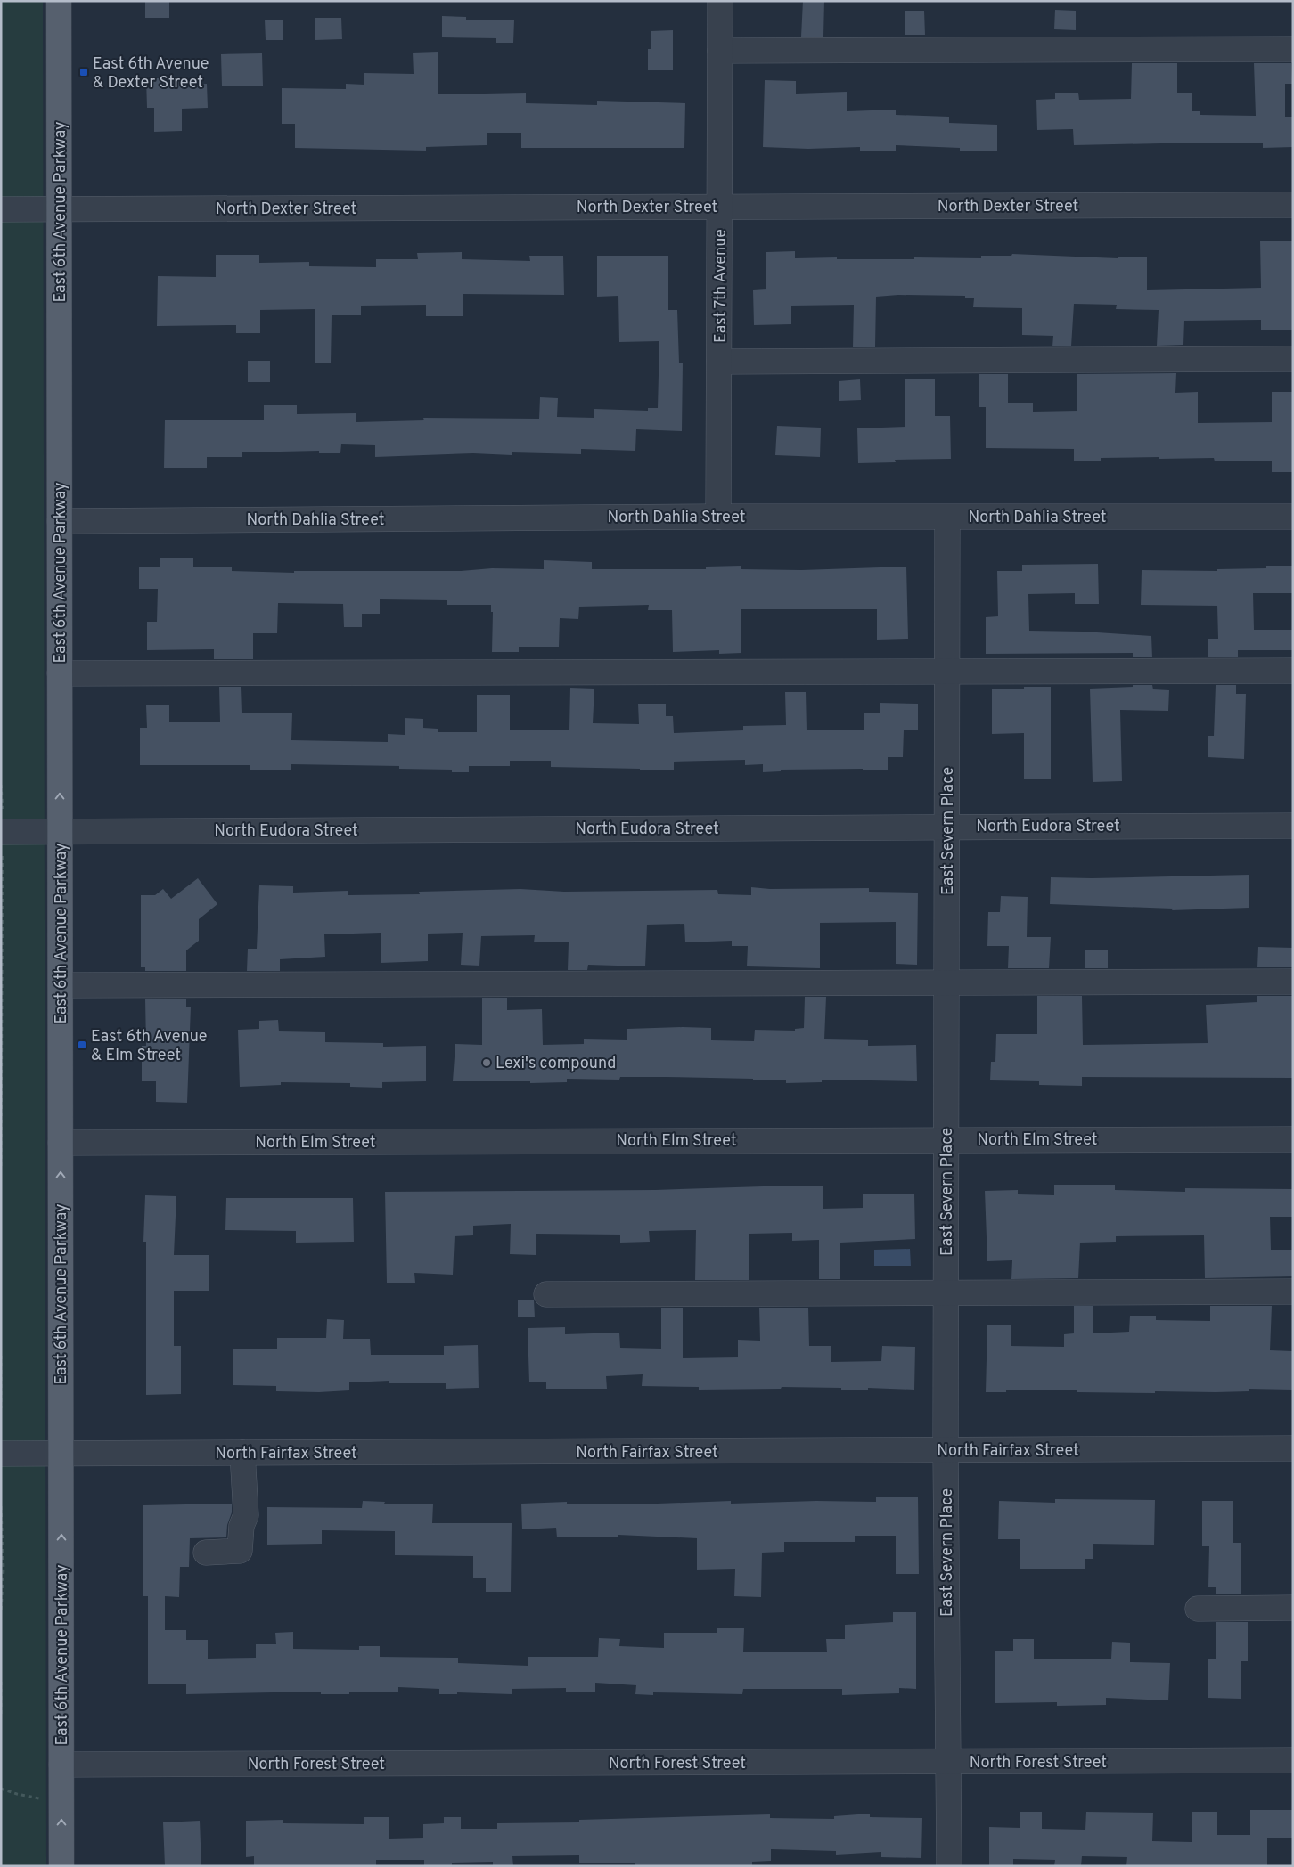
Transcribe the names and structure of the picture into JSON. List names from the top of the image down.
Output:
{
  "streets": {
    "main road": ["East 6th Avenue Parkway"],
    "street": [
      "North Dexter Street",
      "East 7th Avenue",
      "North Dahlia Street",
      "North Eudora Street",
      "East Severn Place",
      "North Elm Street",
      "North Fairfax Street",
      "North Forest Street"
    ]
  },
  "crossings": [
    ["North Dexter Street", "East 6th Avenue Parkway"],
    ["North Dexter Street", "East 7th Avenue"],
    ["East 6th Avenue Parkway", "North Dahlia Street"],
    ["East 6th Avenue Parkway", "North Eudora Street"],
    ["East 6th Avenue Parkway", "North Elm Street"],
    ["East 6th Avenue Parkway", "North Fairfax Street"],
    ["East 6th Avenue Parkway", "North Forest Street"],
    ["East 7th Avenue", "North Dahlia Street"],
    ["North Dahlia Street", "East Severn Place"],
    ["North Eudora Street", "East Severn Place"],
    ["East Severn Place", "North Elm Street"],
    ["East Severn Place", "North Fairfax Street"],
    ["East Severn Place", "North Forest Street"]
  ],
  "one_way": ["East 6th Avenue Parkway"],
  "places": {
    "transit": ["East 6th Avenue & Dexter Street", "East 6th Avenue & Elm Street"],
    "other": ["Lexi's compound"]
  }
}
